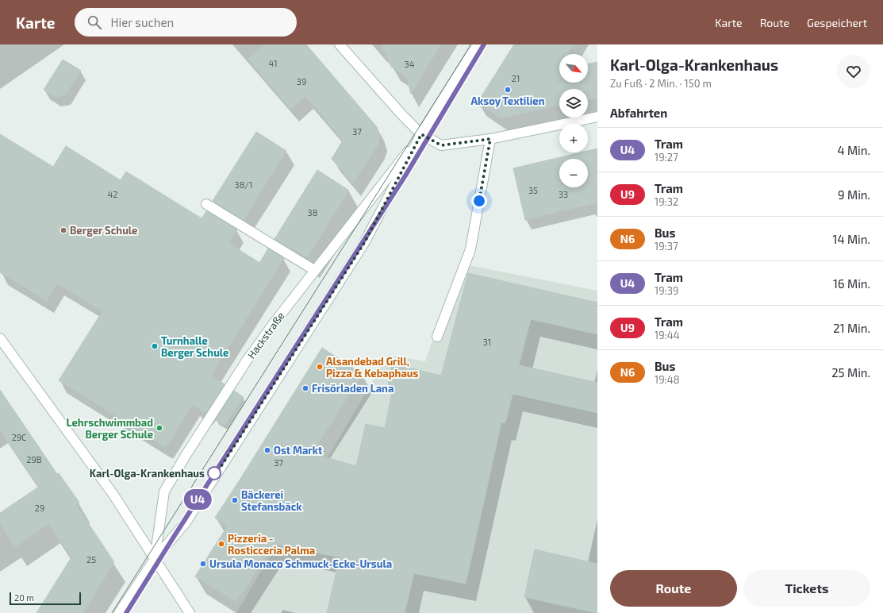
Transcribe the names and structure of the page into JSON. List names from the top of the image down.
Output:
{
  "streets": {
    "main road": ["Hackstraße"]
  },
  "places": [
    "Aksoy Textilien",
    "Berger Schule",
    "Turnhalle Berger Schule",
    "Alsandebad Grill, Pizza & Kebaphaus",
    "Frisörladen Lana",
    "Lehrschwimmbad Berger Schule",
    "Ost Markt",
    "Karl-Olga-Krankenhaus",
    "Bäckerei Stefansbäck",
    "Pizzeria - Rosticceria Palma",
    "Ursula Monaco Schmuck-Ecke-Ursula"
  ],
  "lines": ["tram line U4"],
  "house_numbers": [
    "41",
    "34",
    "21",
    "39",
    "37",
    "38/1",
    "35",
    "42",
    "33",
    "38",
    "31",
    "29C",
    "29B",
    "37",
    "29",
    "25"
  ],
  "scale_bar": "20 m",
  "north": "bottom right",
  "page": {
    "header": "Karte",
    "search": "Hier suchen",
    "nav": ["Karte", "Route", "Gespeichert"],
    "on_map": "U4",
    "heading": [
      ["Karl-Olga-Krankenhaus", "Zu Fuß · 2 Min. · 150 m"],
      "Abfahrten"
    ],
    "map_buttons": ["+", "−"],
    "list": [
      {
        "mark": "U4",
        "name": "Tram",
        "note": "19:27",
        "value": "4 Min."
      },
      {
        "mark": "U9",
        "name": "Tram",
        "note": "19:32",
        "value": "9 Min."
      },
      {
        "mark": "N6",
        "name": "Bus",
        "note": "19:37",
        "value": "14 Min."
      },
      {
        "mark": "U4",
        "name": "Tram",
        "note": "19:39",
        "value": "16 Min."
      },
      {
        "mark": "U9",
        "name": "Tram",
        "note": "19:44",
        "value": "21 Min."
      },
      {
        "mark": "N6",
        "name": "Bus",
        "note": "19:48",
        "value": "25 Min."
      }
    ],
    "buttons": ["Route", "Tickets"],
    "scale": "20 m"
  }
}
